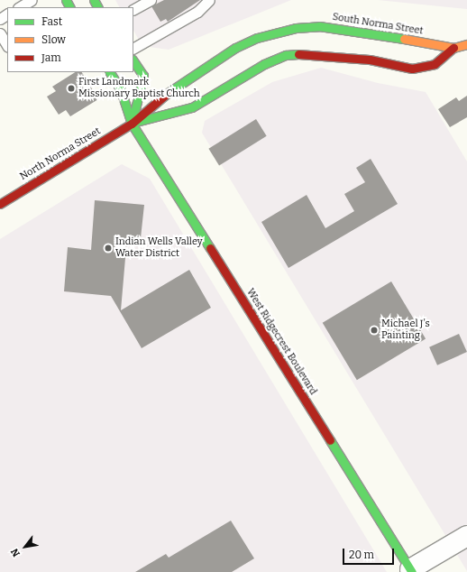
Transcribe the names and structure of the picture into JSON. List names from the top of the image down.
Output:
{
  "streets": {
    "main road": ["South Norma Street", "North Norma Street", "West Ridgecrest Boulevard"]
  },
  "crossings": [
    ["South Norma Street", "North Norma Street"],
    ["South Norma Street", "West Ridgecrest Boulevard"],
    ["North Norma Street", "West Ridgecrest Boulevard"]
  ],
  "places": ["First Landmark Missionary Baptist Church", "Indian Wells Valley Water District", "Michael J's Painting"],
  "legend": ["Fast", "Slow", "Jam"],
  "scale_bar": "20 m",
  "north": "bottom left"
}
